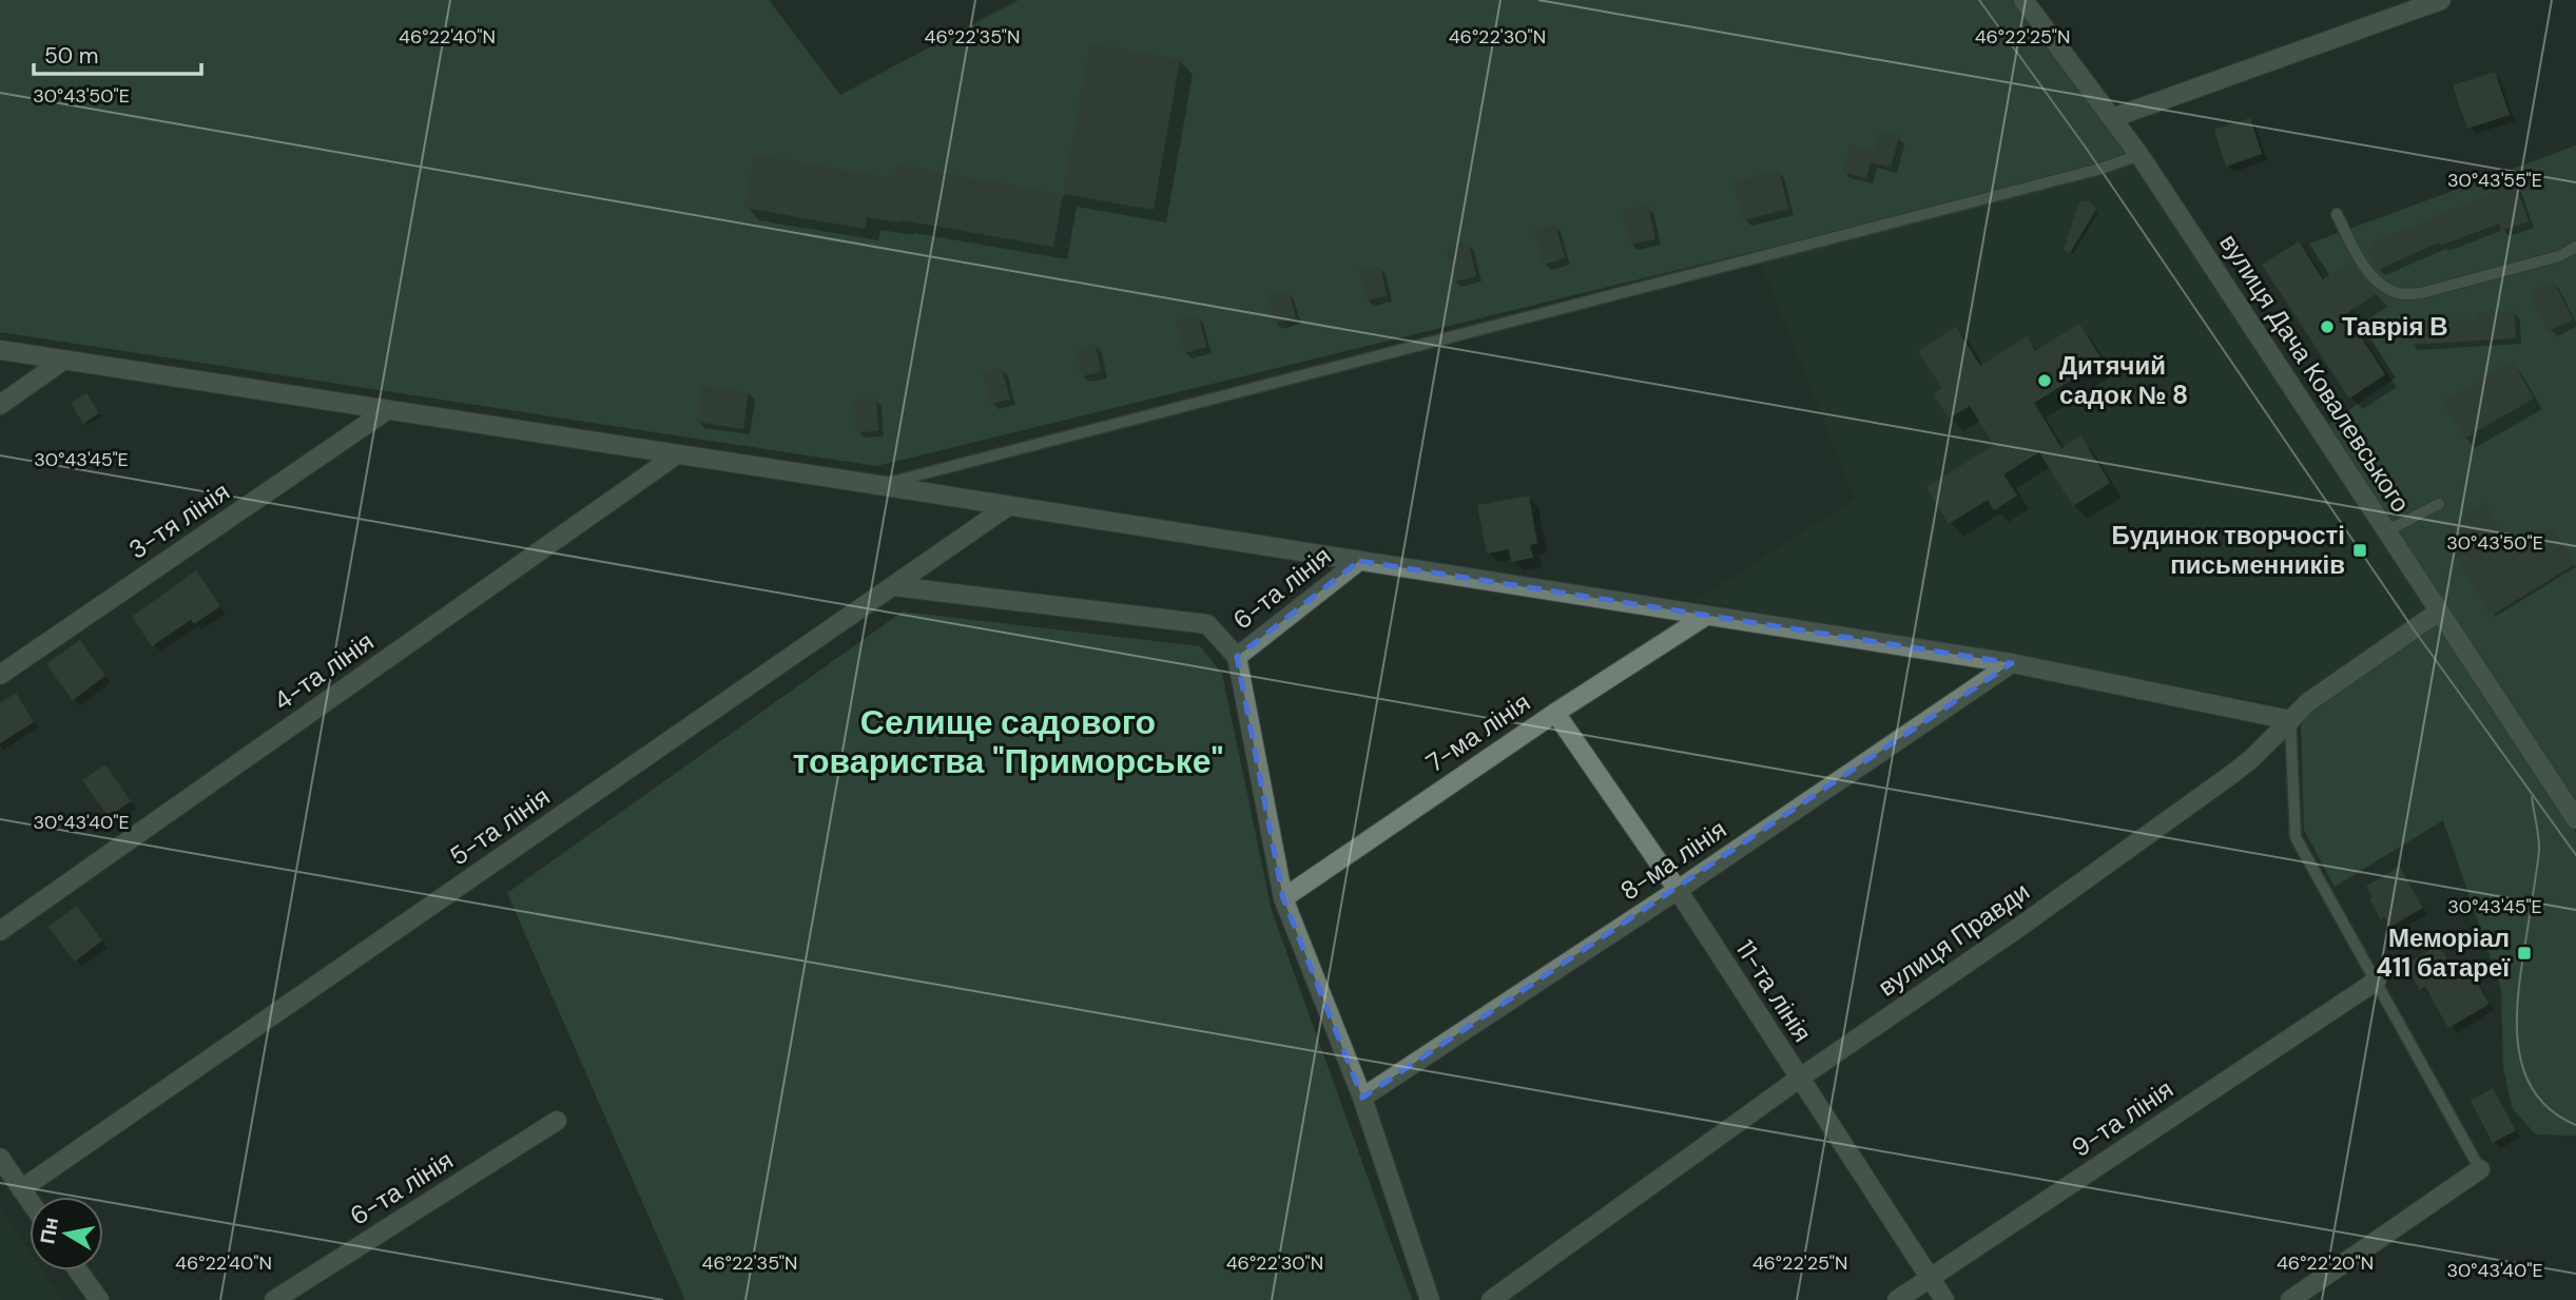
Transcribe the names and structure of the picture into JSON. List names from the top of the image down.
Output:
{
  "streets": {
    "street": [
      "вулиця Дача Ковалевського",
      "3-тя лінія",
      "6-та лінія",
      "4-та лінія",
      "7-ма лінія",
      "5-та лінія",
      "8-ма лінія",
      "вулиця Правди",
      "11-та лінія",
      "9-та лінія"
    ]
  },
  "crossings": [
    ["вулиця Дача Ковалевського", "вулиця Правди"],
    ["7-ма лінія", "11-та лінія"],
    ["8-ма лінія", "11-та лінія"],
    ["вулиця Правди", "11-та лінія"],
    ["11-та лінія", "9-та лінія"]
  ],
  "districts": ["Селище садового товариства \"Приморське\""],
  "places": {
    "other": ["Таврія В", "Дитячий садок № 8"],
    "transit": ["Будинок творчості письменників", "Меморіал 411 батареї"]
  },
  "scale_bar": "50 m",
  "north": "left",
  "coordinates": [
    "46°22'40\"N",
    "46°22'35\"N",
    "46°22'30\"N",
    "46°22'25\"N",
    "30°43'50\"E",
    "30°43'55\"E",
    "30°43'45\"E",
    "30°43'40\"E",
    "46°22'20\"N"
  ]
}
